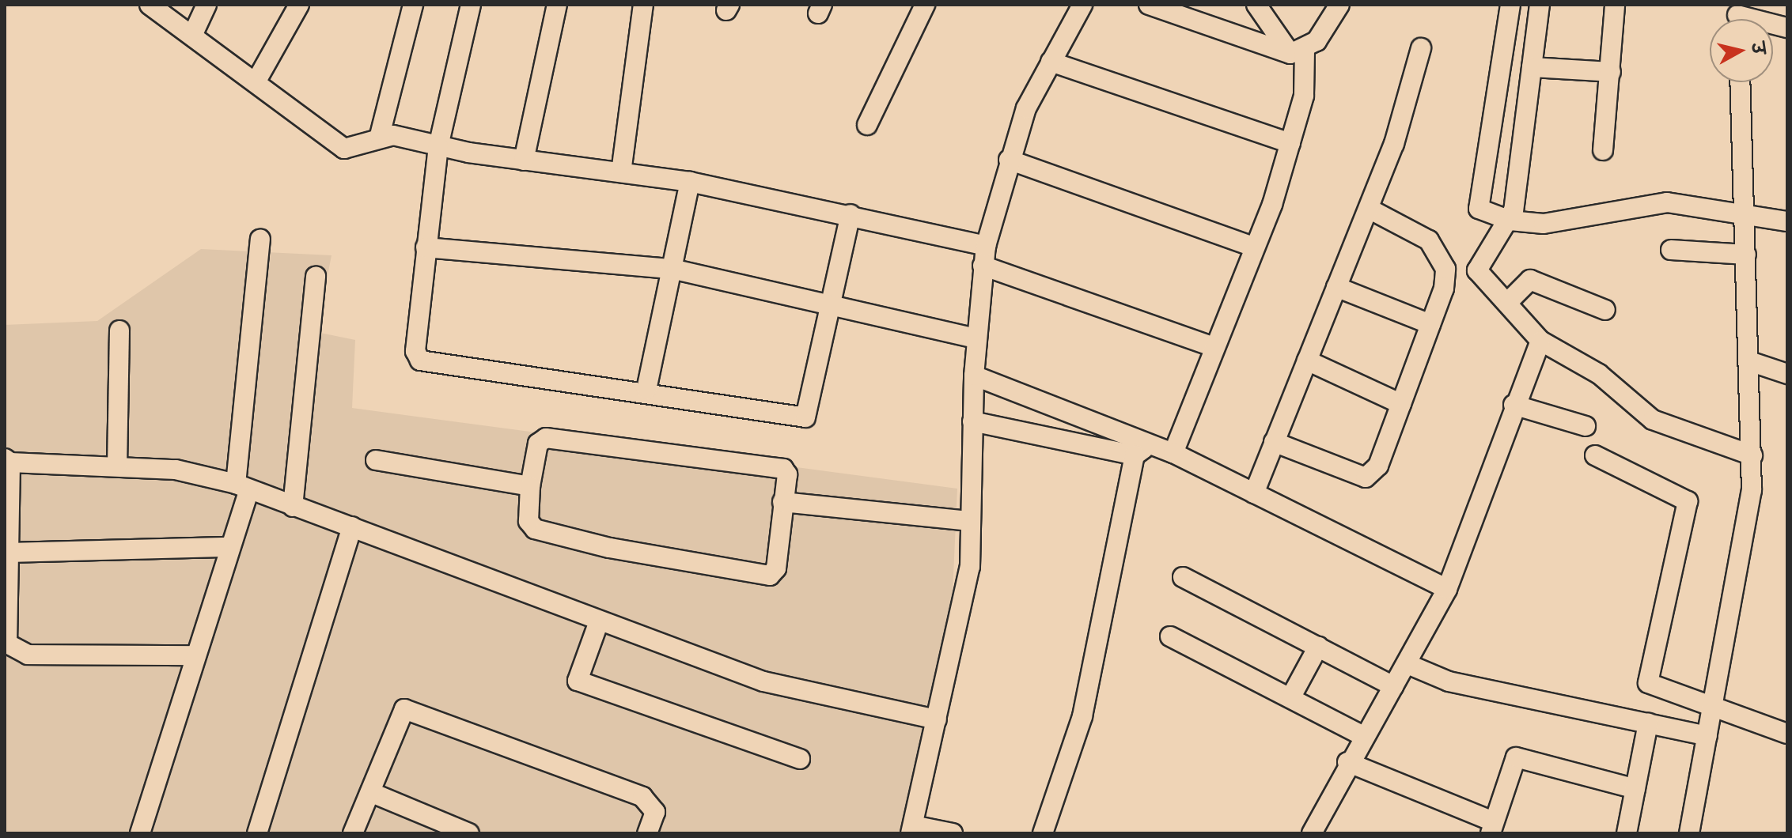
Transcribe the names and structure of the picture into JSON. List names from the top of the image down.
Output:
{
  "north": "right"
}
